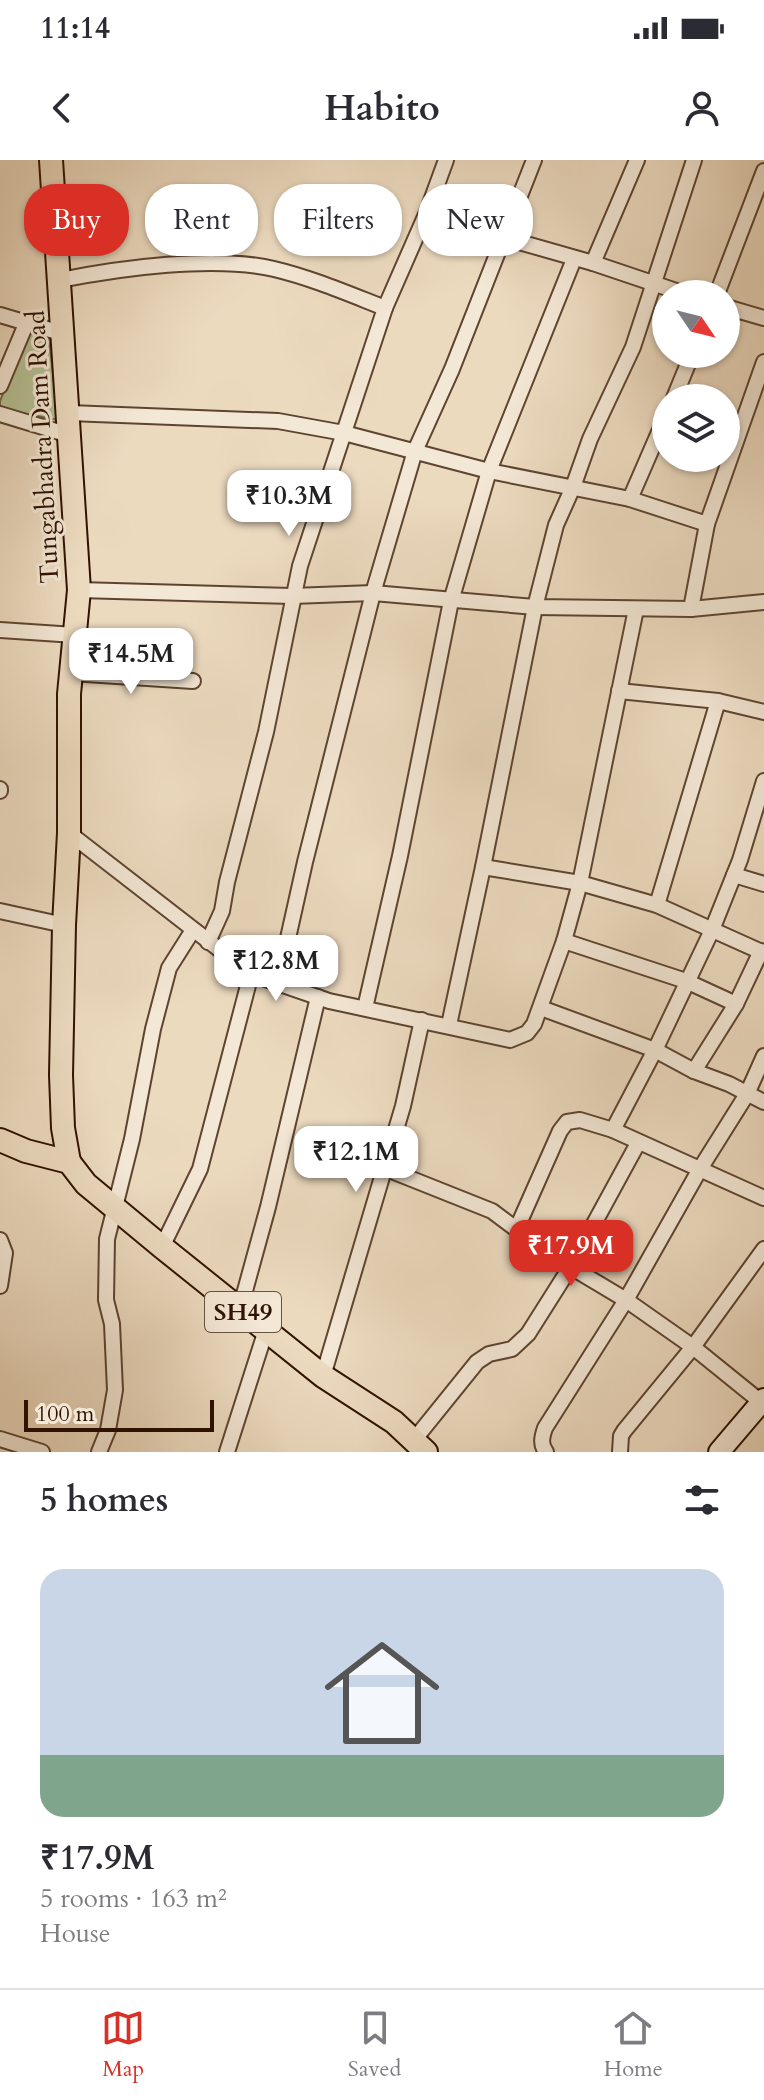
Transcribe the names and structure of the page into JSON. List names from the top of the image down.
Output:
{
  "streets": {
    "main road": ["Tungabhadra Dam Road", "SH49"]
  },
  "crossings": [
    ["Tungabhadra Dam Road", "SH49"]
  ],
  "scale_bar": "100 m",
  "north": "bottom right",
  "page": {
    "status": "11:14",
    "header": "Habito",
    "chip": [
      "Buy",
      "Rent",
      "Filters",
      "New"
    ],
    "price": [
      "₹10.3M",
      "₹14.5M",
      "₹12.8M",
      "₹12.1M",
      "₹17.9M"
    ],
    "scale": "100 m",
    "heading": "5 homes",
    "list": [
      {
        "name": "₹17.9M",
        "note": "5 rooms · 163 m² · House"
      }
    ],
    "tabs": ["Map", "Saved", "Home"]
  }
}
